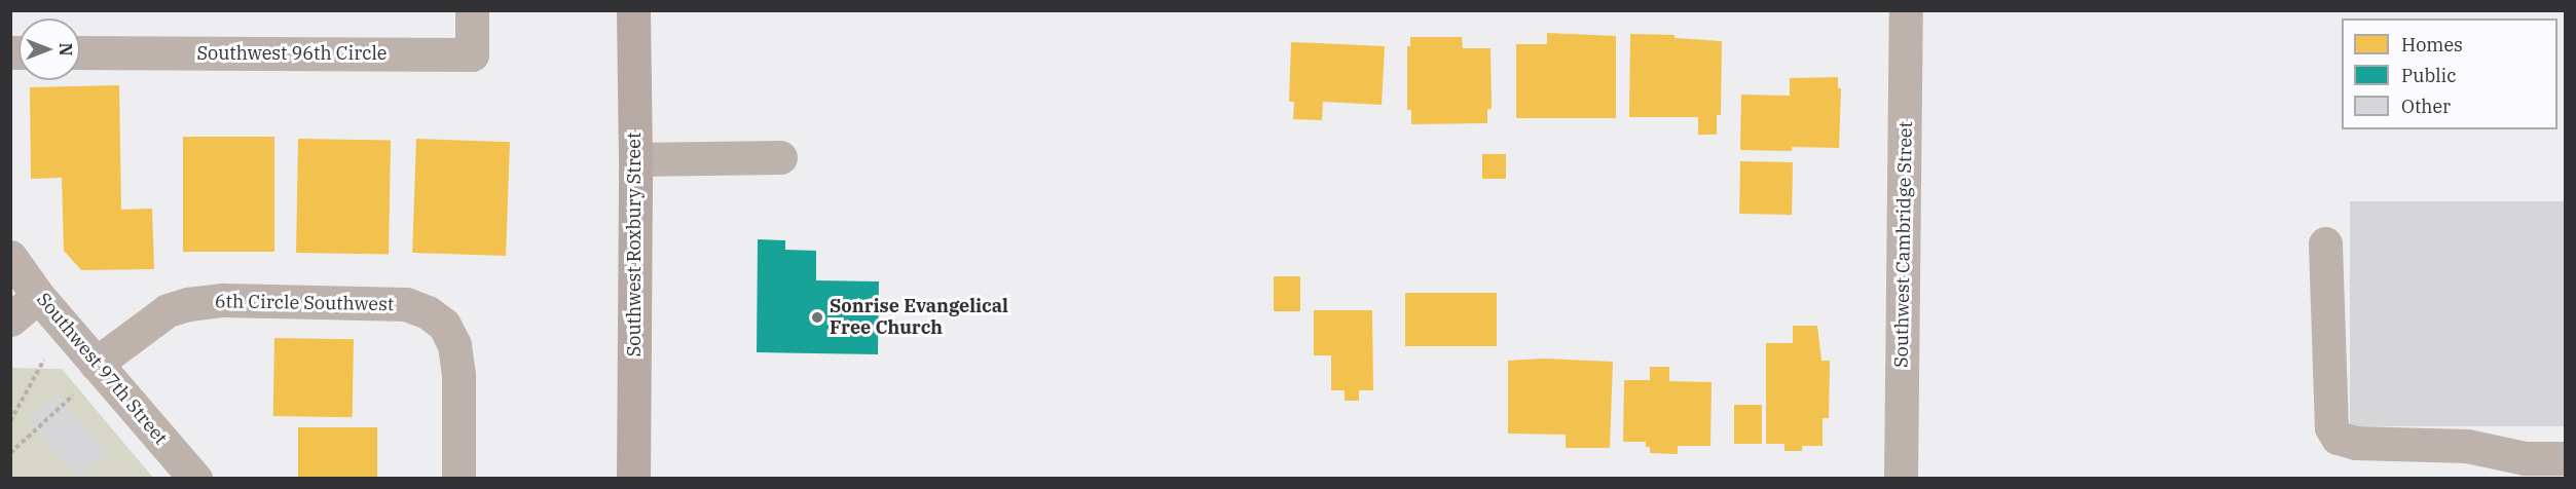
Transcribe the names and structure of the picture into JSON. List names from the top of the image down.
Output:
{
  "streets": {
    "main road": ["Southwest Roxbury Street"],
    "street": [
      "Southwest 96th Circle",
      "Southwest Cambridge Street",
      "6th Circle Southwest",
      "Southwest 97th Street"
    ]
  },
  "crossings": [
    ["6th Circle Southwest", "Southwest 97th Street"]
  ],
  "places": ["Sonrise Evangelical Free Church"],
  "legend": ["Homes", "Public", "Other"],
  "north": "right"
}
